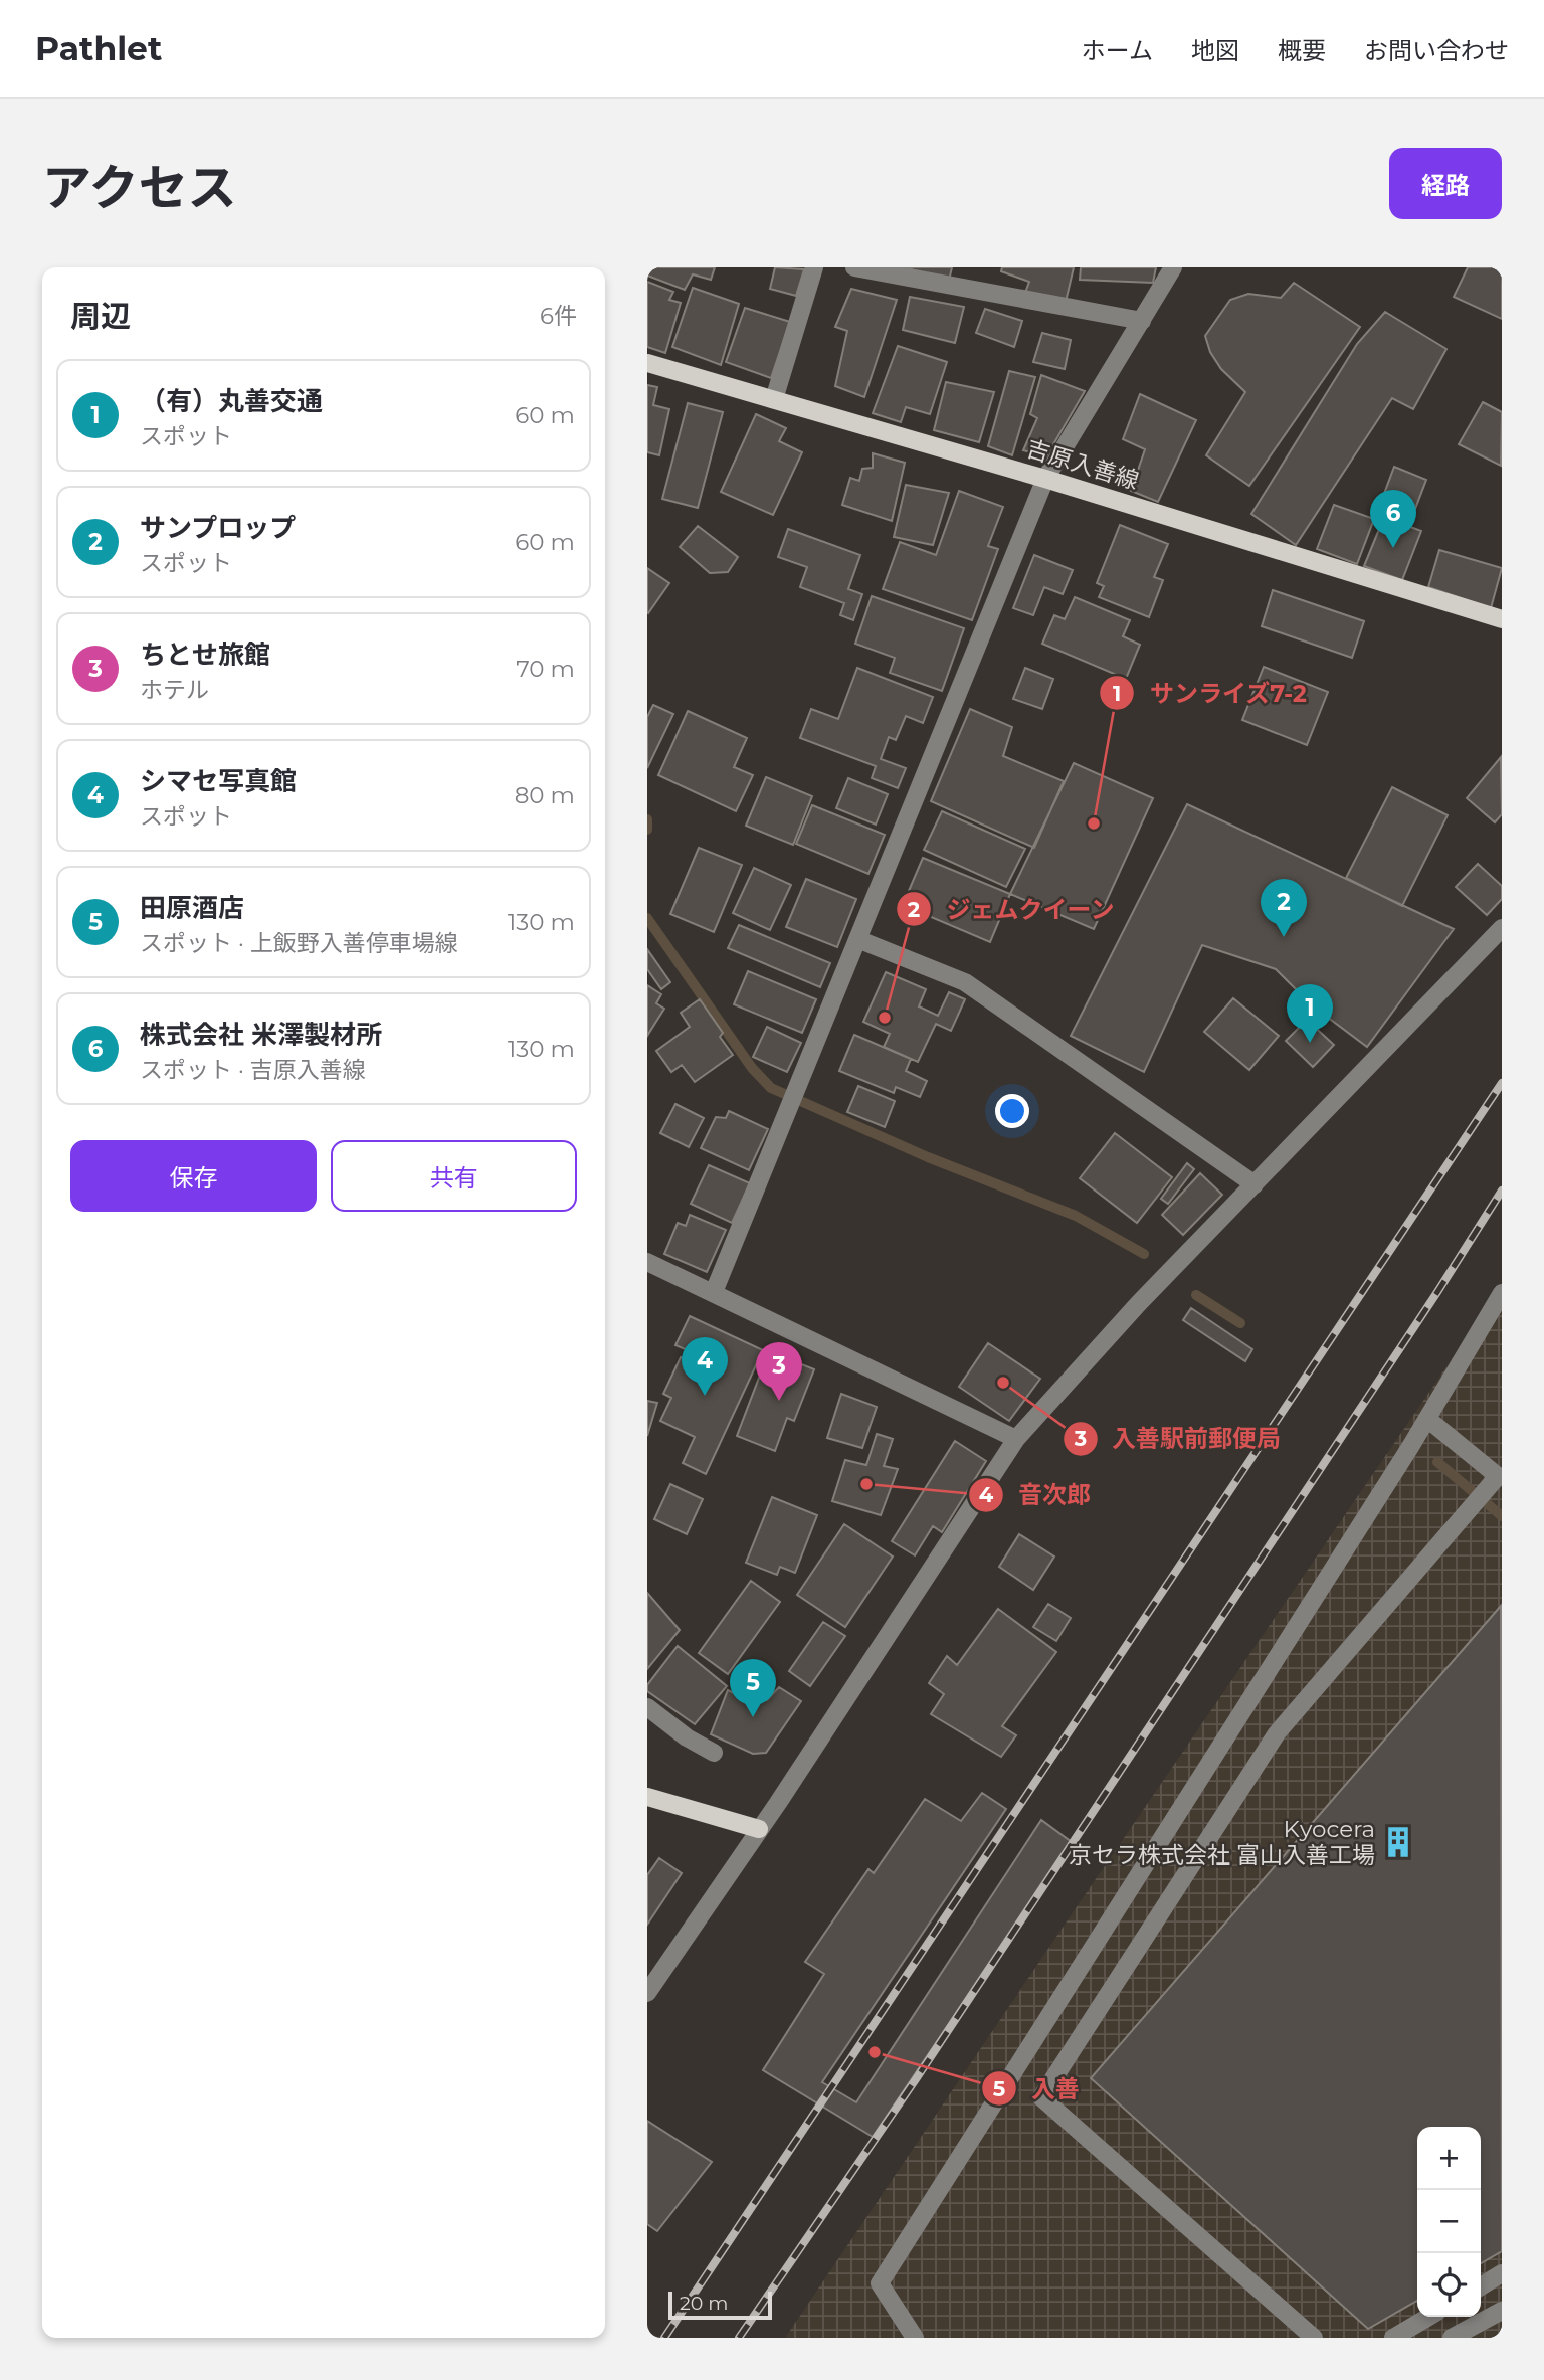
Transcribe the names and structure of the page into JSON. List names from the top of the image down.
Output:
{
  "streets": {
    "main road": ["吉原入善線"]
  },
  "places": {
    "other": [
      "サンライズ7-2",
      "ジェムクイーン",
      "入善駅前郵便局",
      "音次郎",
      "入善"
    ],
    "building": ["Kyocera 京セラ株式会社 富山入善工場"]
  },
  "scale_bar": "20 m",
  "page": {
    "header": "Pathlet",
    "nav": [
      "ホーム",
      "地図",
      "概要",
      "お問い合わせ"
    ],
    "title": "アクセス",
    "buttons": [
      "経路",
      ["保存", "共有"]
    ],
    "heading": ["周辺", "6件"],
    "list": [
      {
        "mark": "1",
        "name": "（有）丸善交通",
        "note": "スポット",
        "value": "60 m"
      },
      {
        "mark": "2",
        "name": "サンプロップ",
        "note": "スポット",
        "value": "60 m"
      },
      {
        "mark": "3",
        "name": "ちとせ旅館",
        "note": "ホテル",
        "value": "70 m"
      },
      {
        "mark": "4",
        "name": "シマセ写真館",
        "note": "スポット",
        "value": "80 m"
      },
      {
        "mark": "5",
        "name": "田原酒店",
        "note": "スポット · 上飯野入善停車場線",
        "value": "130 m"
      },
      {
        "mark": "6",
        "name": "株式会社 米澤製材所",
        "note": "スポット · 吉原入善線",
        "value": "130 m"
      }
    ],
    "pins": [
      "6",
      "2",
      "1",
      "4",
      "3",
      "5"
    ],
    "map_buttons": ["+", "−"],
    "scale": "20 m"
  }
}
